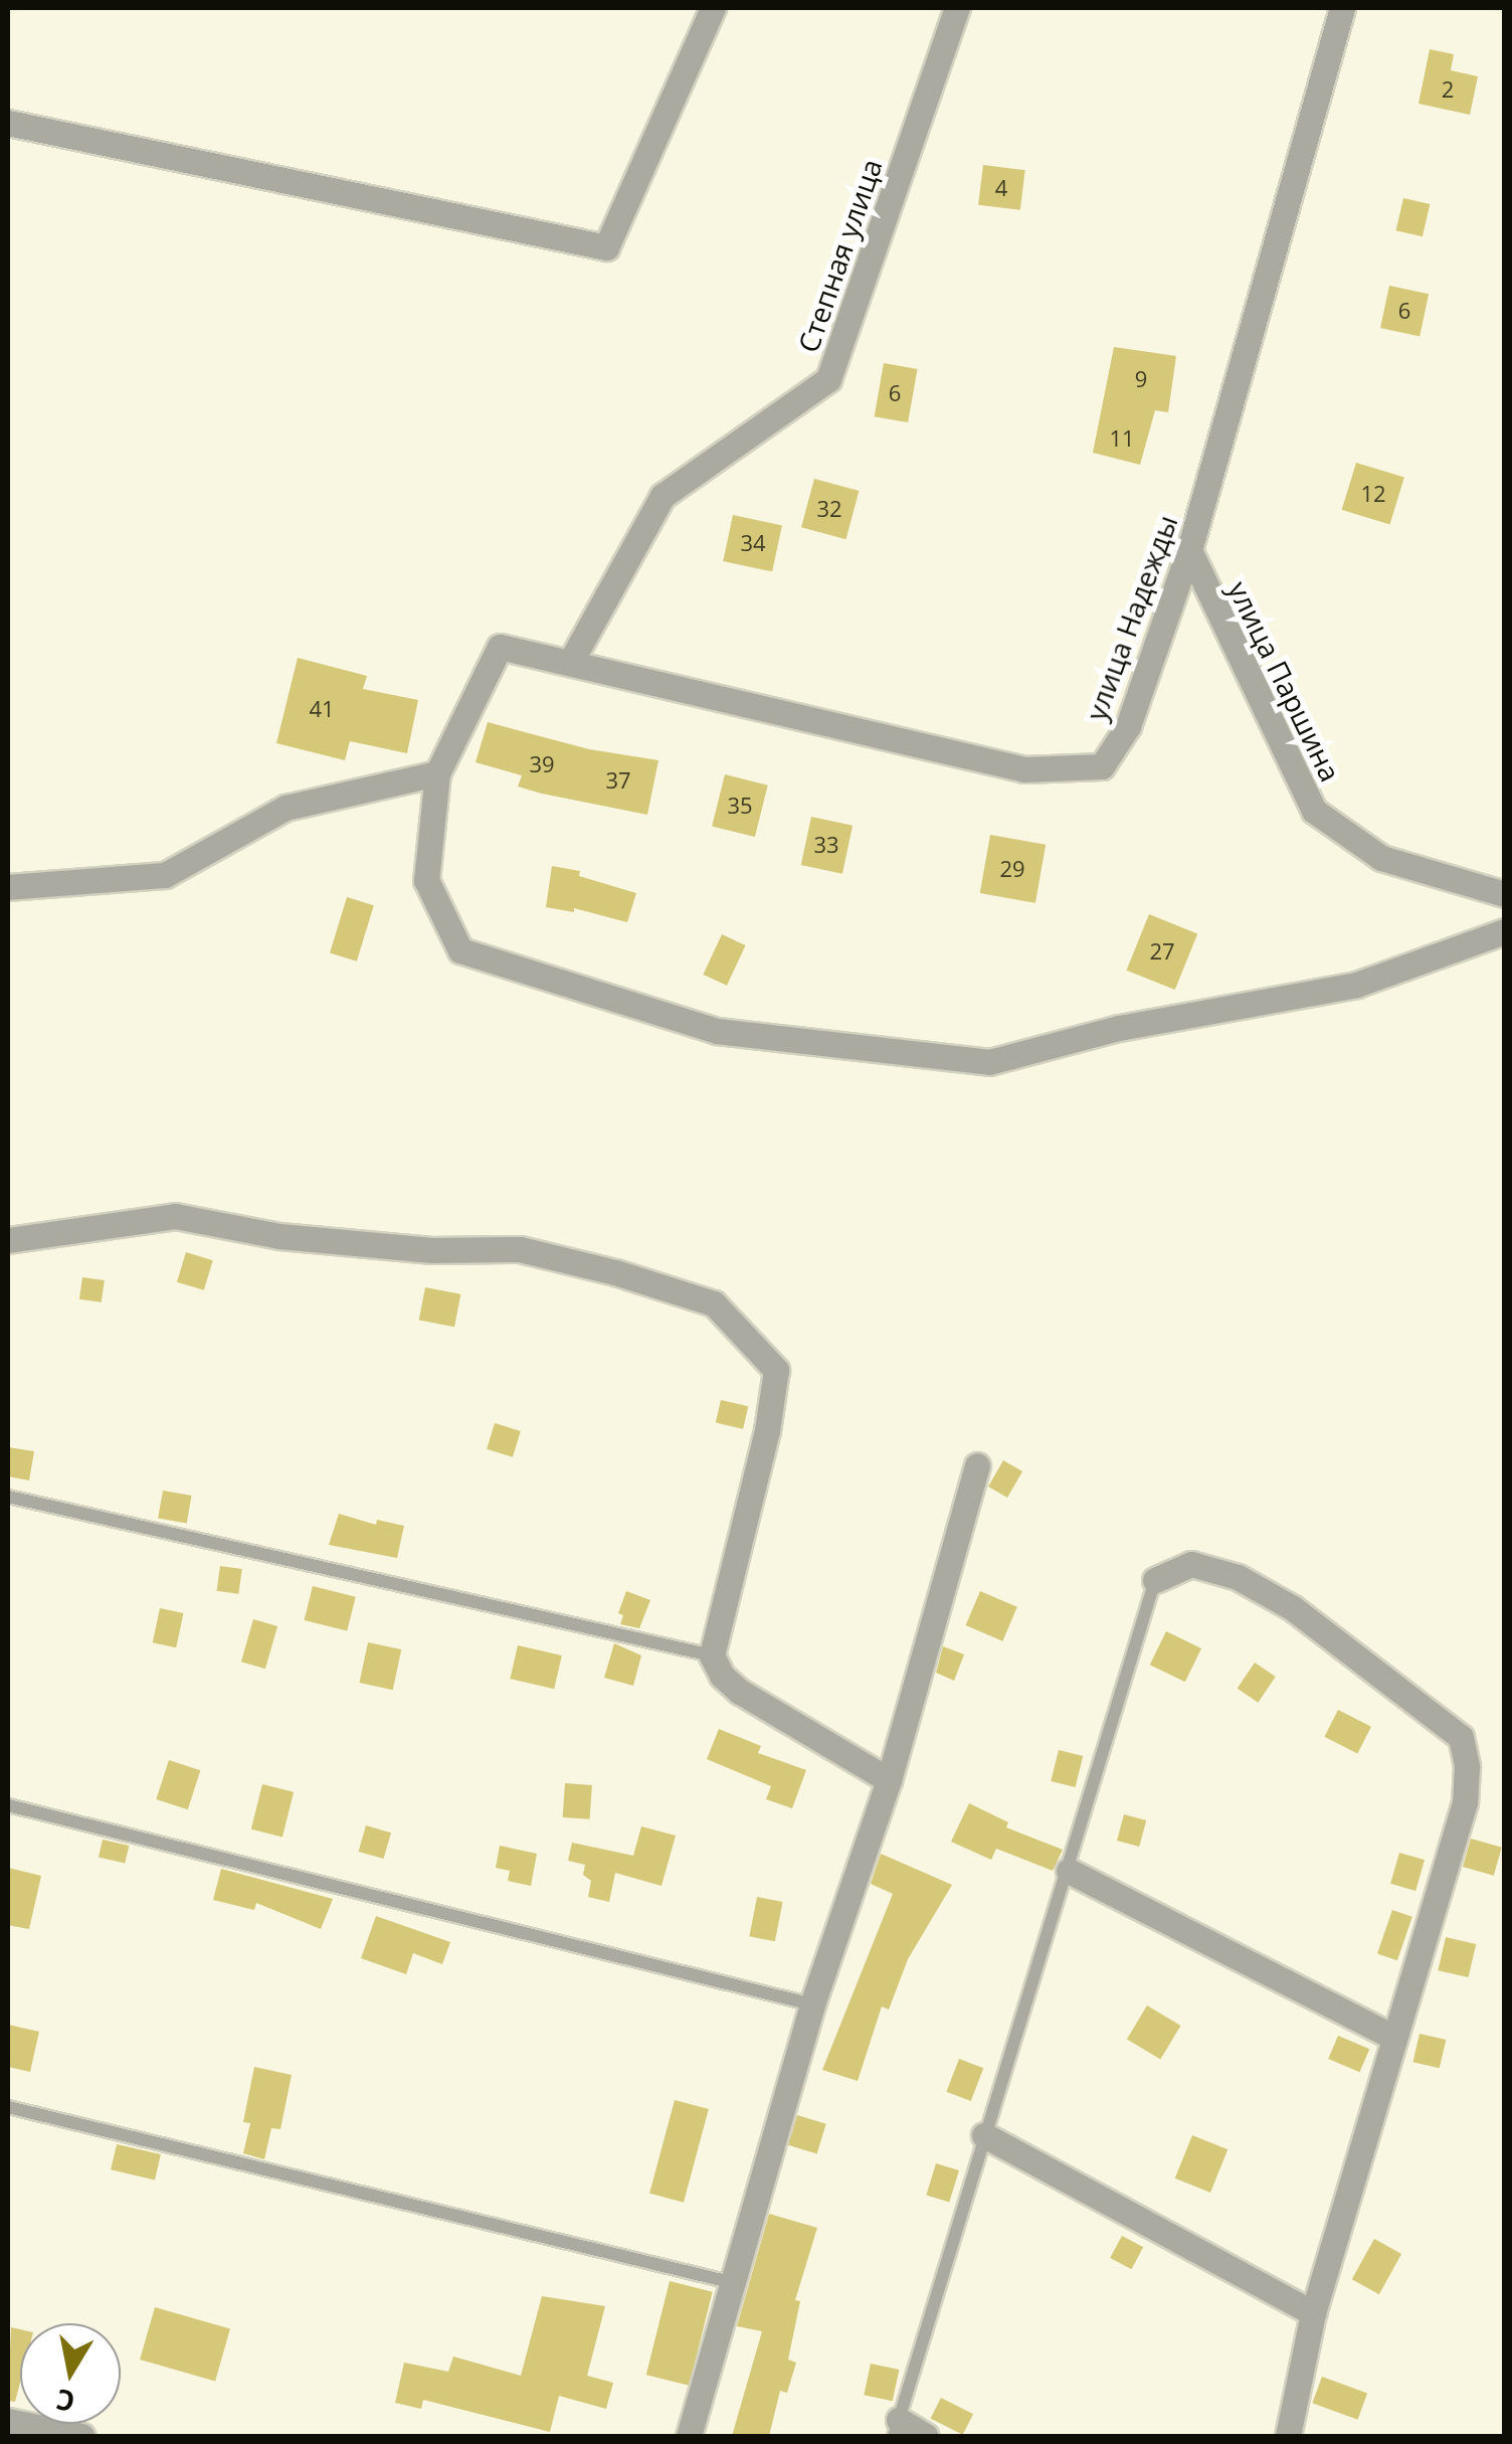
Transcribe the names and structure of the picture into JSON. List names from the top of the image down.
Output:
{
  "streets": {
    "street": ["Степная улица", "улица Надежды", "улица Паршина"]
  },
  "crossings": [
    ["Степная улица", "улица Надежды"],
    ["улица Надежды", "улица Паршина"]
  ],
  "house_numbers": [
    "2",
    "4",
    "6",
    "9",
    "6",
    "11",
    "12",
    "32",
    "34",
    "41",
    "39",
    "37",
    "35",
    "33",
    "29",
    "27"
  ],
  "north": "bottom"
}
